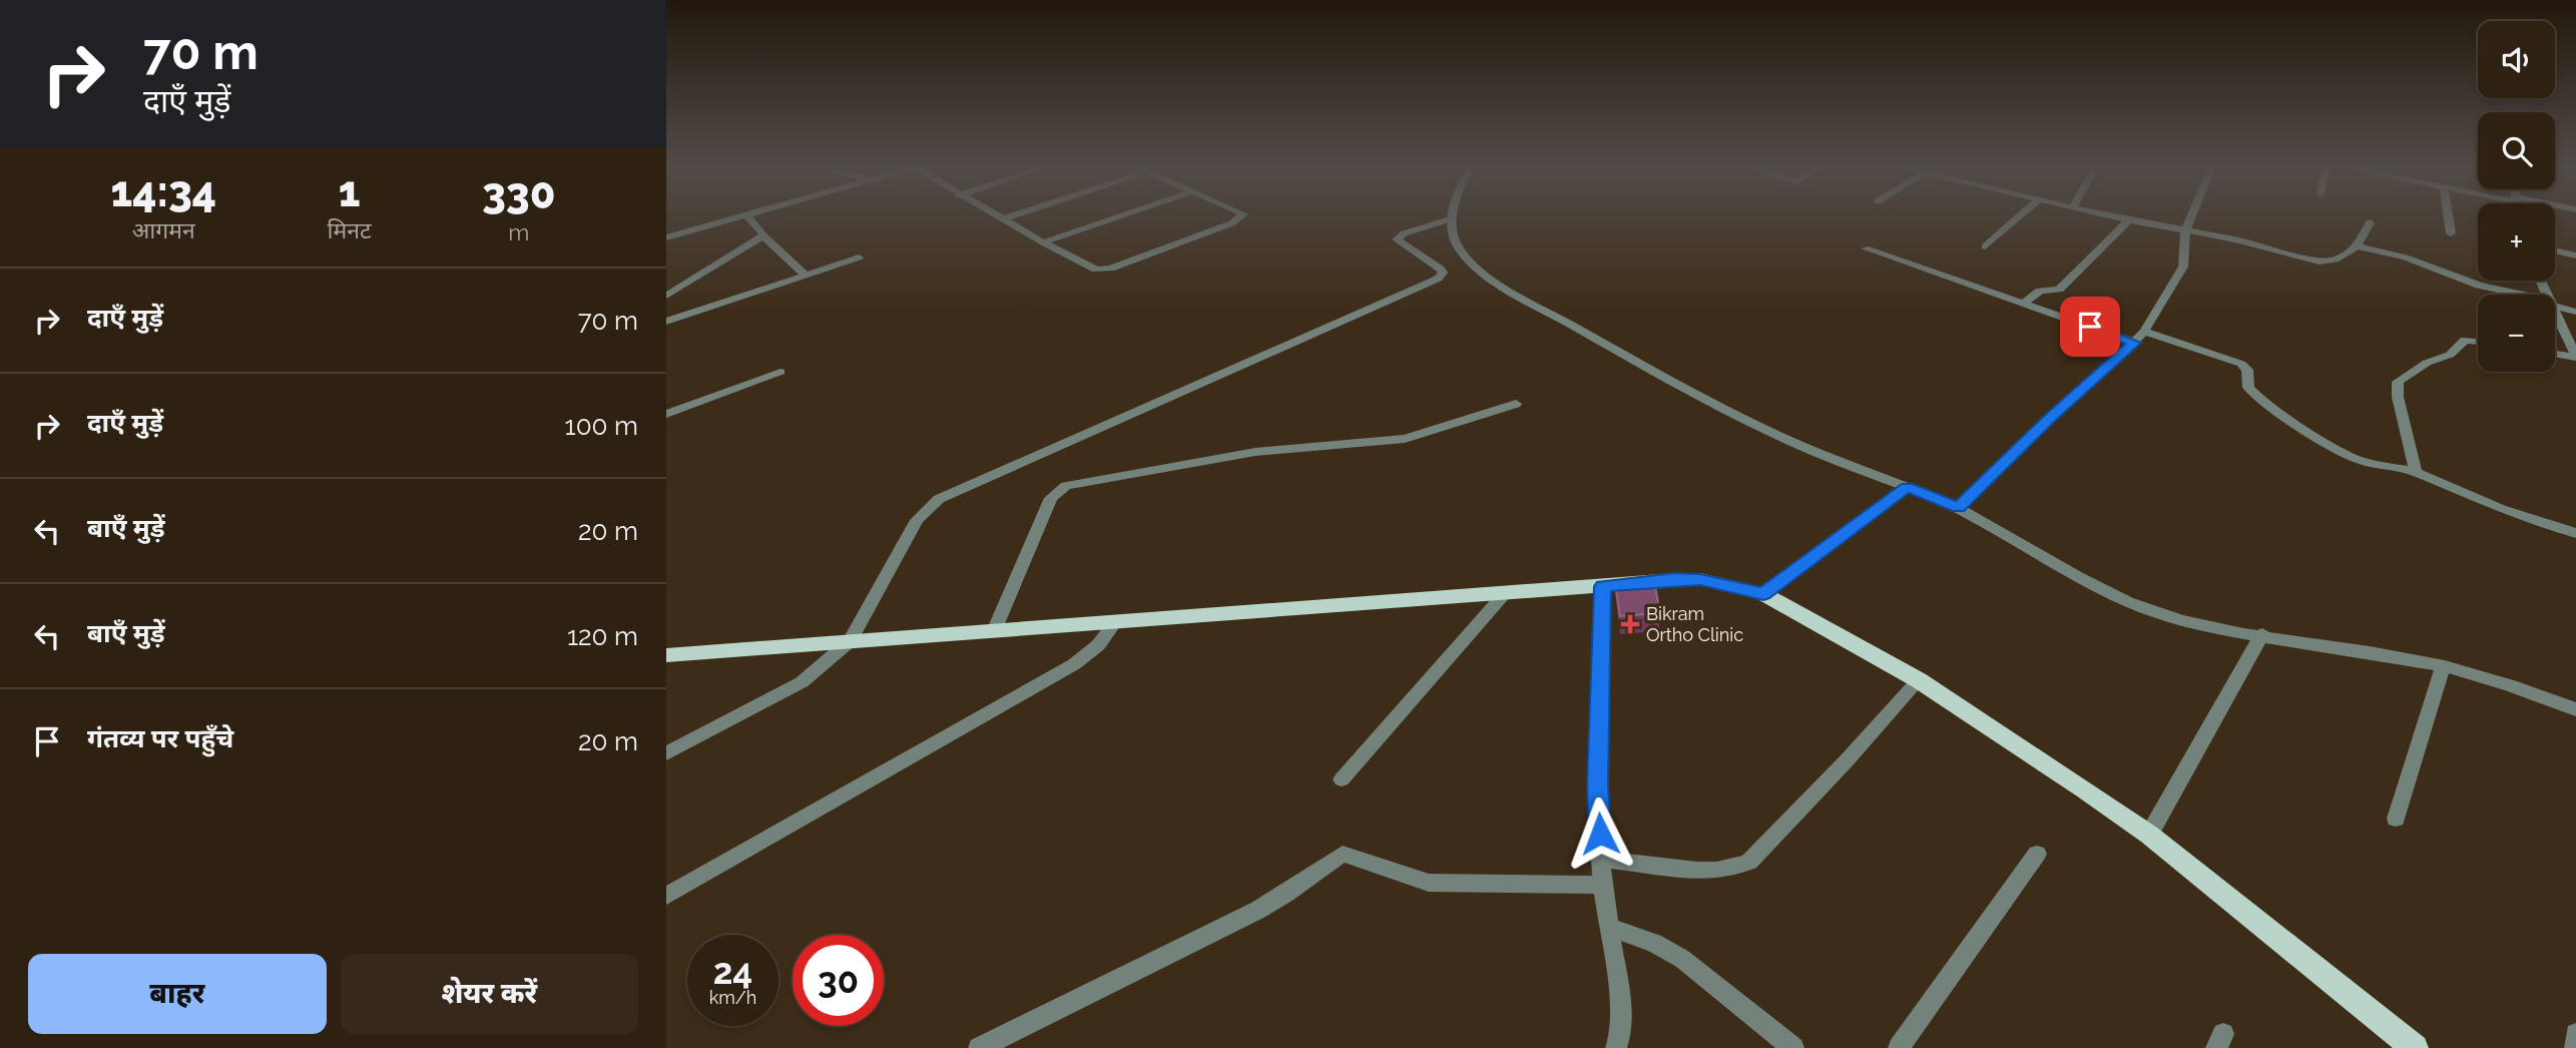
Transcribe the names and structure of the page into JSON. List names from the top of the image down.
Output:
{
  "places": {
    "health": ["Bikram Ortho Clinic"]
  },
  "page": {
    "turn": ["70 m", "दाएँ मुड़ें"],
    "map_buttons": ["+", "−"],
    "eta": [
      "14:34",
      "आगमन",
      "1",
      "मिनट",
      "330",
      "m"
    ],
    "list": [
      {
        "name": "दाएँ मुड़ें",
        "value": "70 m"
      },
      {
        "name": "दाएँ मुड़ें",
        "value": "100 m"
      },
      {
        "name": "बाएँ मुड़ें",
        "value": "20 m"
      },
      {
        "name": "बाएँ मुड़ें",
        "value": "120 m"
      },
      {
        "name": "गंतव्य पर पहुँचे",
        "value": "20 m"
      }
    ],
    "speed": "24 km/h",
    "limit": "30",
    "buttons": ["बाहर", "शेयर करें"]
  }
}
